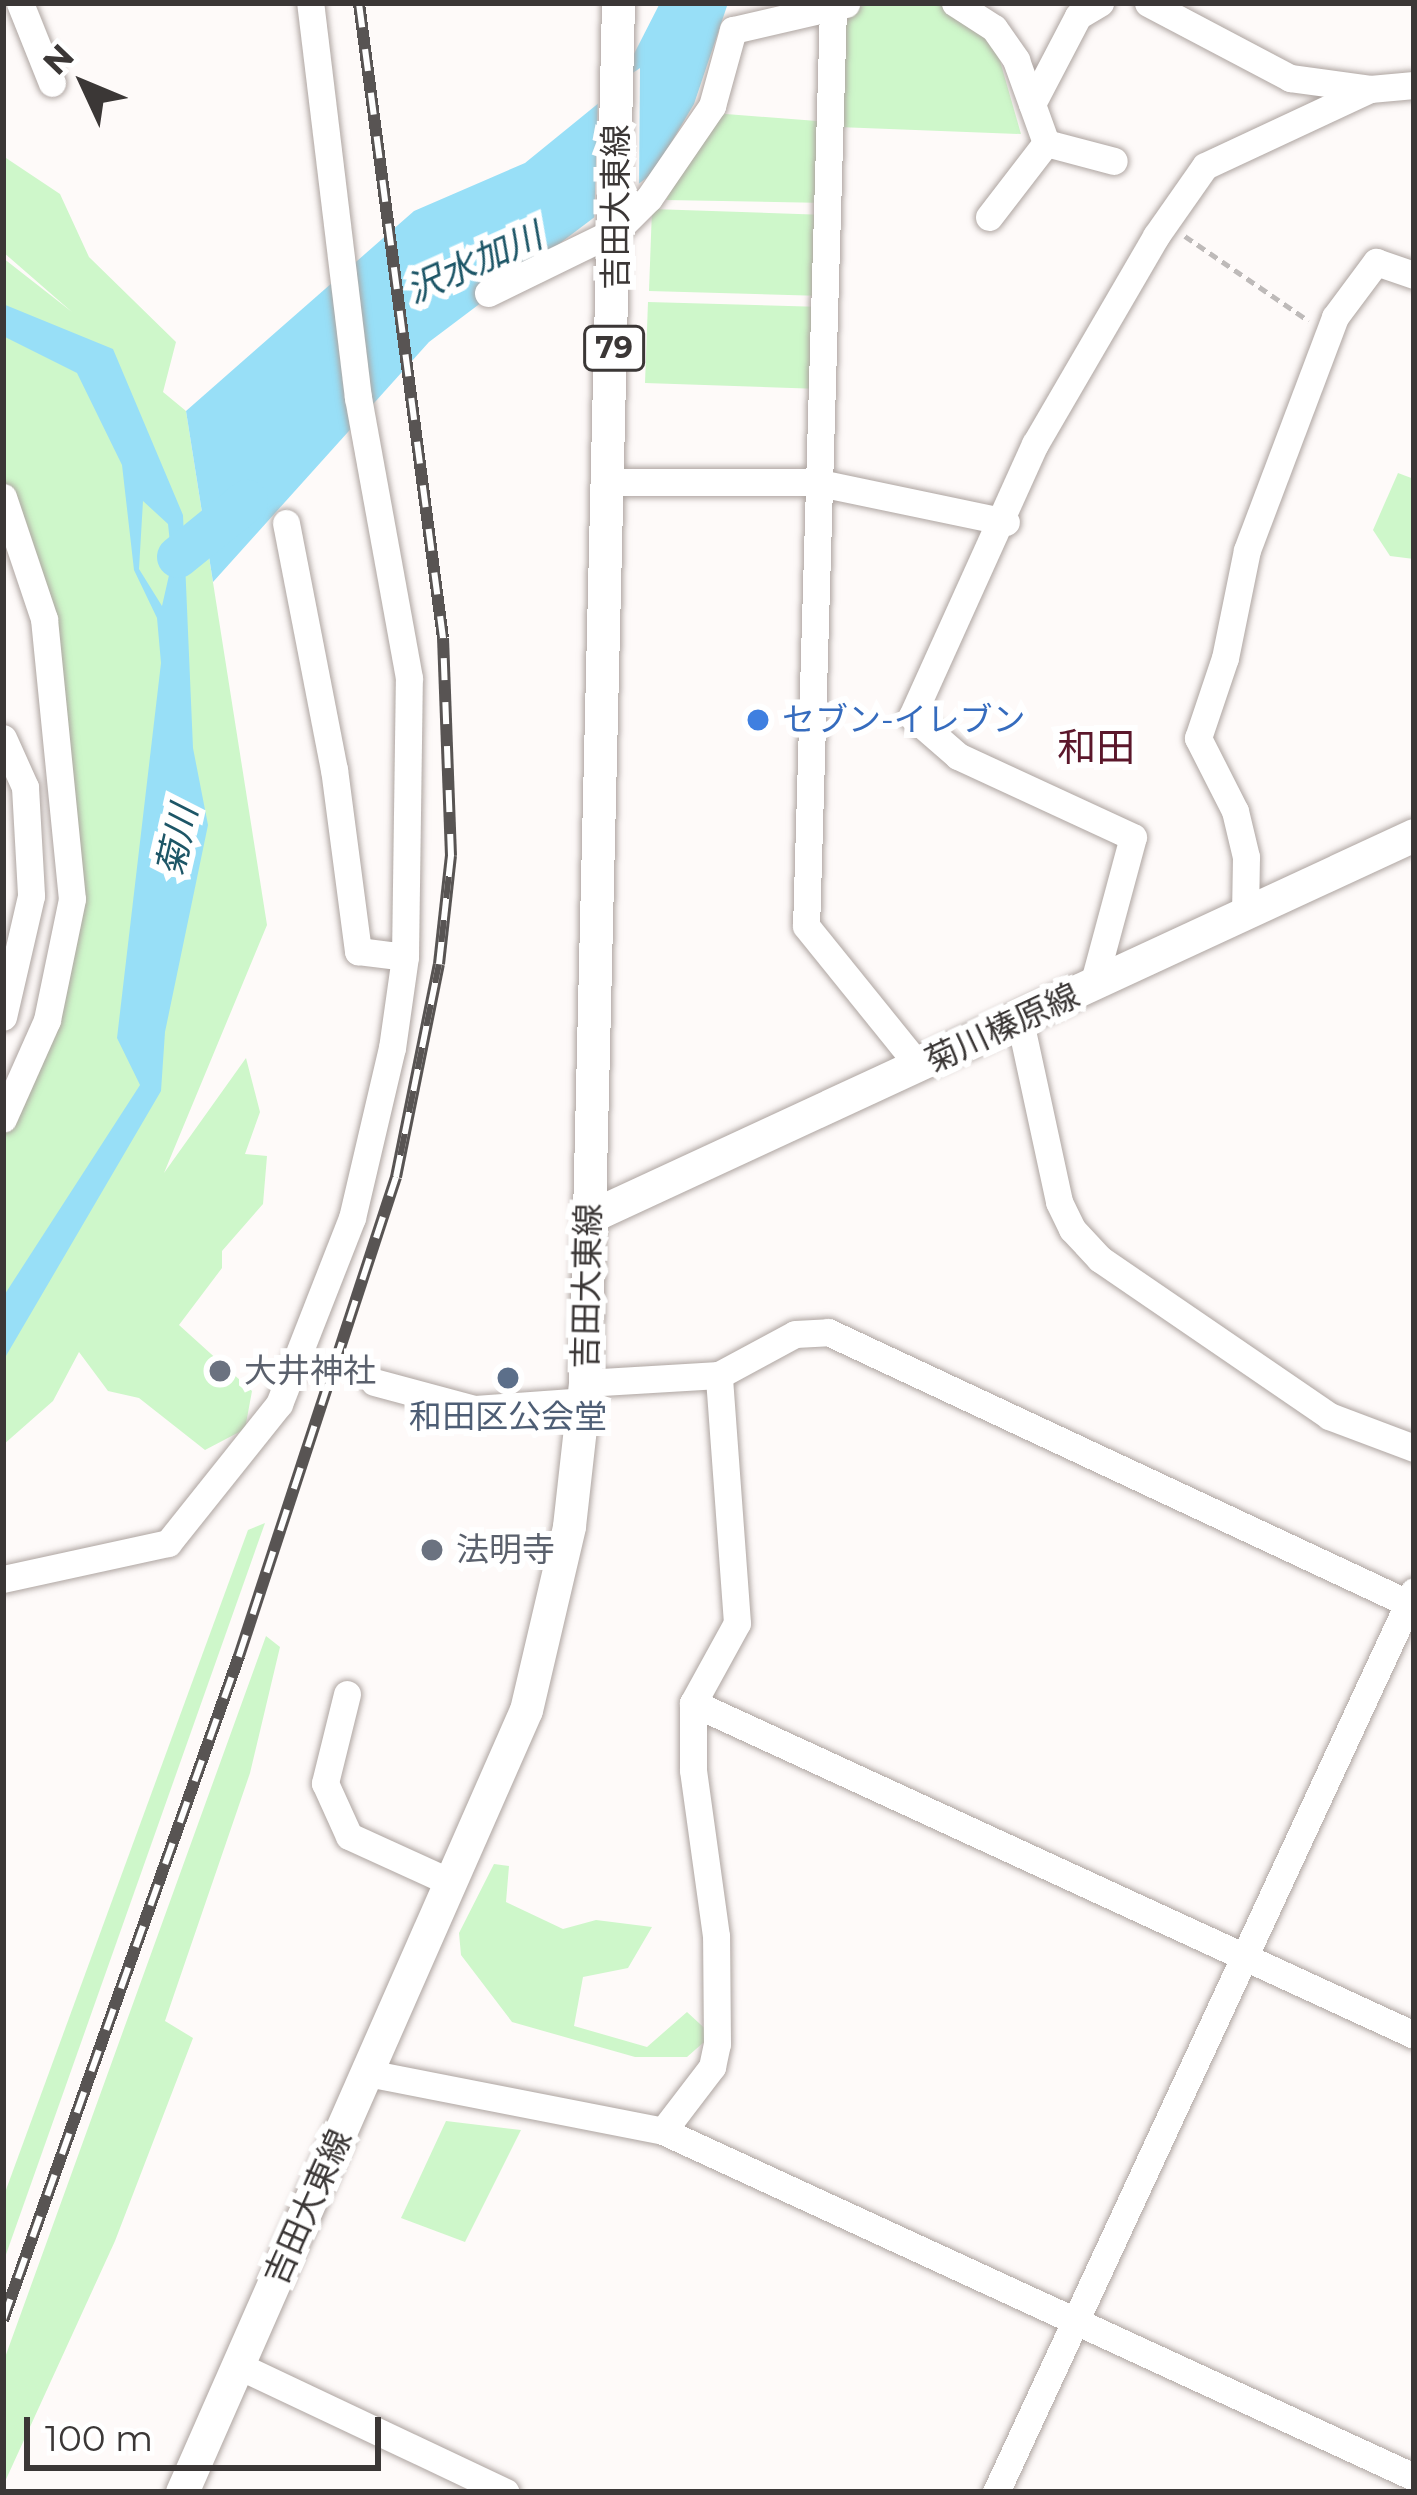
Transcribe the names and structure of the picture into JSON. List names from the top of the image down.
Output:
{
  "streets": {
    "main road": ["吉田大東線", "79", "菊川榛原線"]
  },
  "crossings": [
    ["吉田大東線", "菊川榛原線"]
  ],
  "districts": ["和田"],
  "water": ["沢水加川", "菊川"],
  "places": [
    "セブン-イレブン",
    "大井神社",
    "和田区公会堂",
    "法明寺"
  ],
  "scale_bar": "100 m",
  "north": "top left"
}
